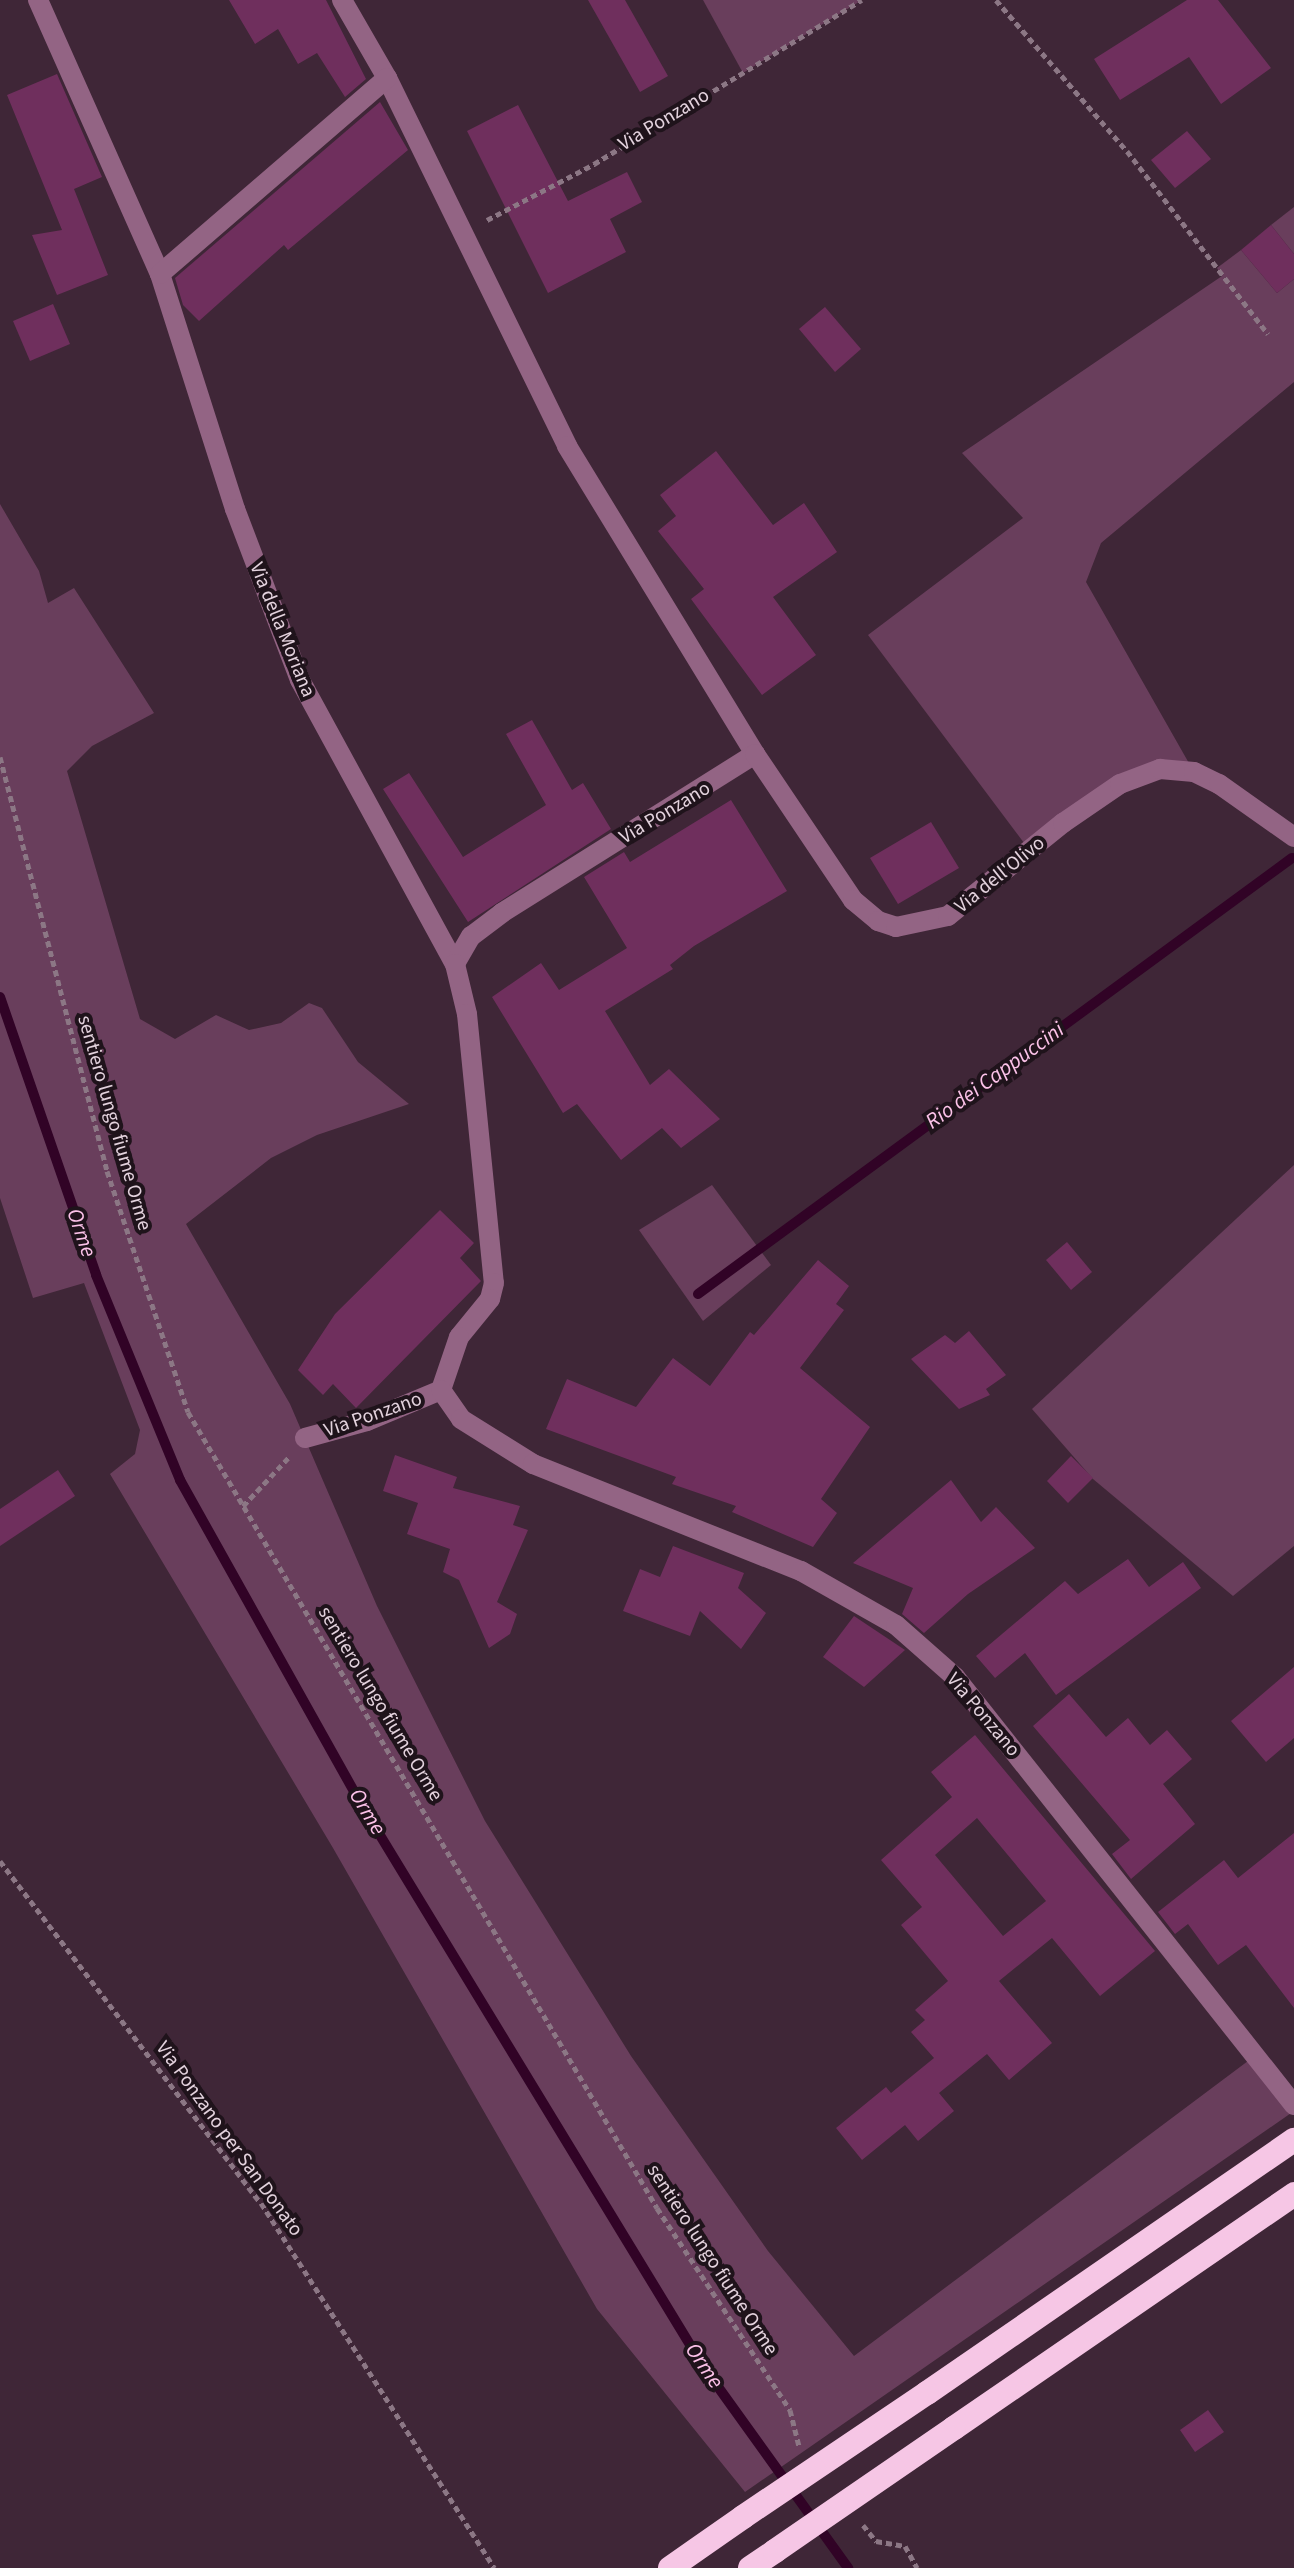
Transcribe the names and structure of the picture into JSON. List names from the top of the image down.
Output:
{
  "streets": {
    "street": ["Via Ponzano", "Via della Moriana", "Via dell'Olivo"],
    "path": ["sentiero lungo fiume Orme", "Via Ponzano per San Donato"]
  },
  "crossings": [
    ["Via Ponzano", "Via della Moriana"],
    ["Via Ponzano", "Via dell'Olivo"]
  ],
  "water": ["Rio dei Cappuccini", "Orme"]
}
